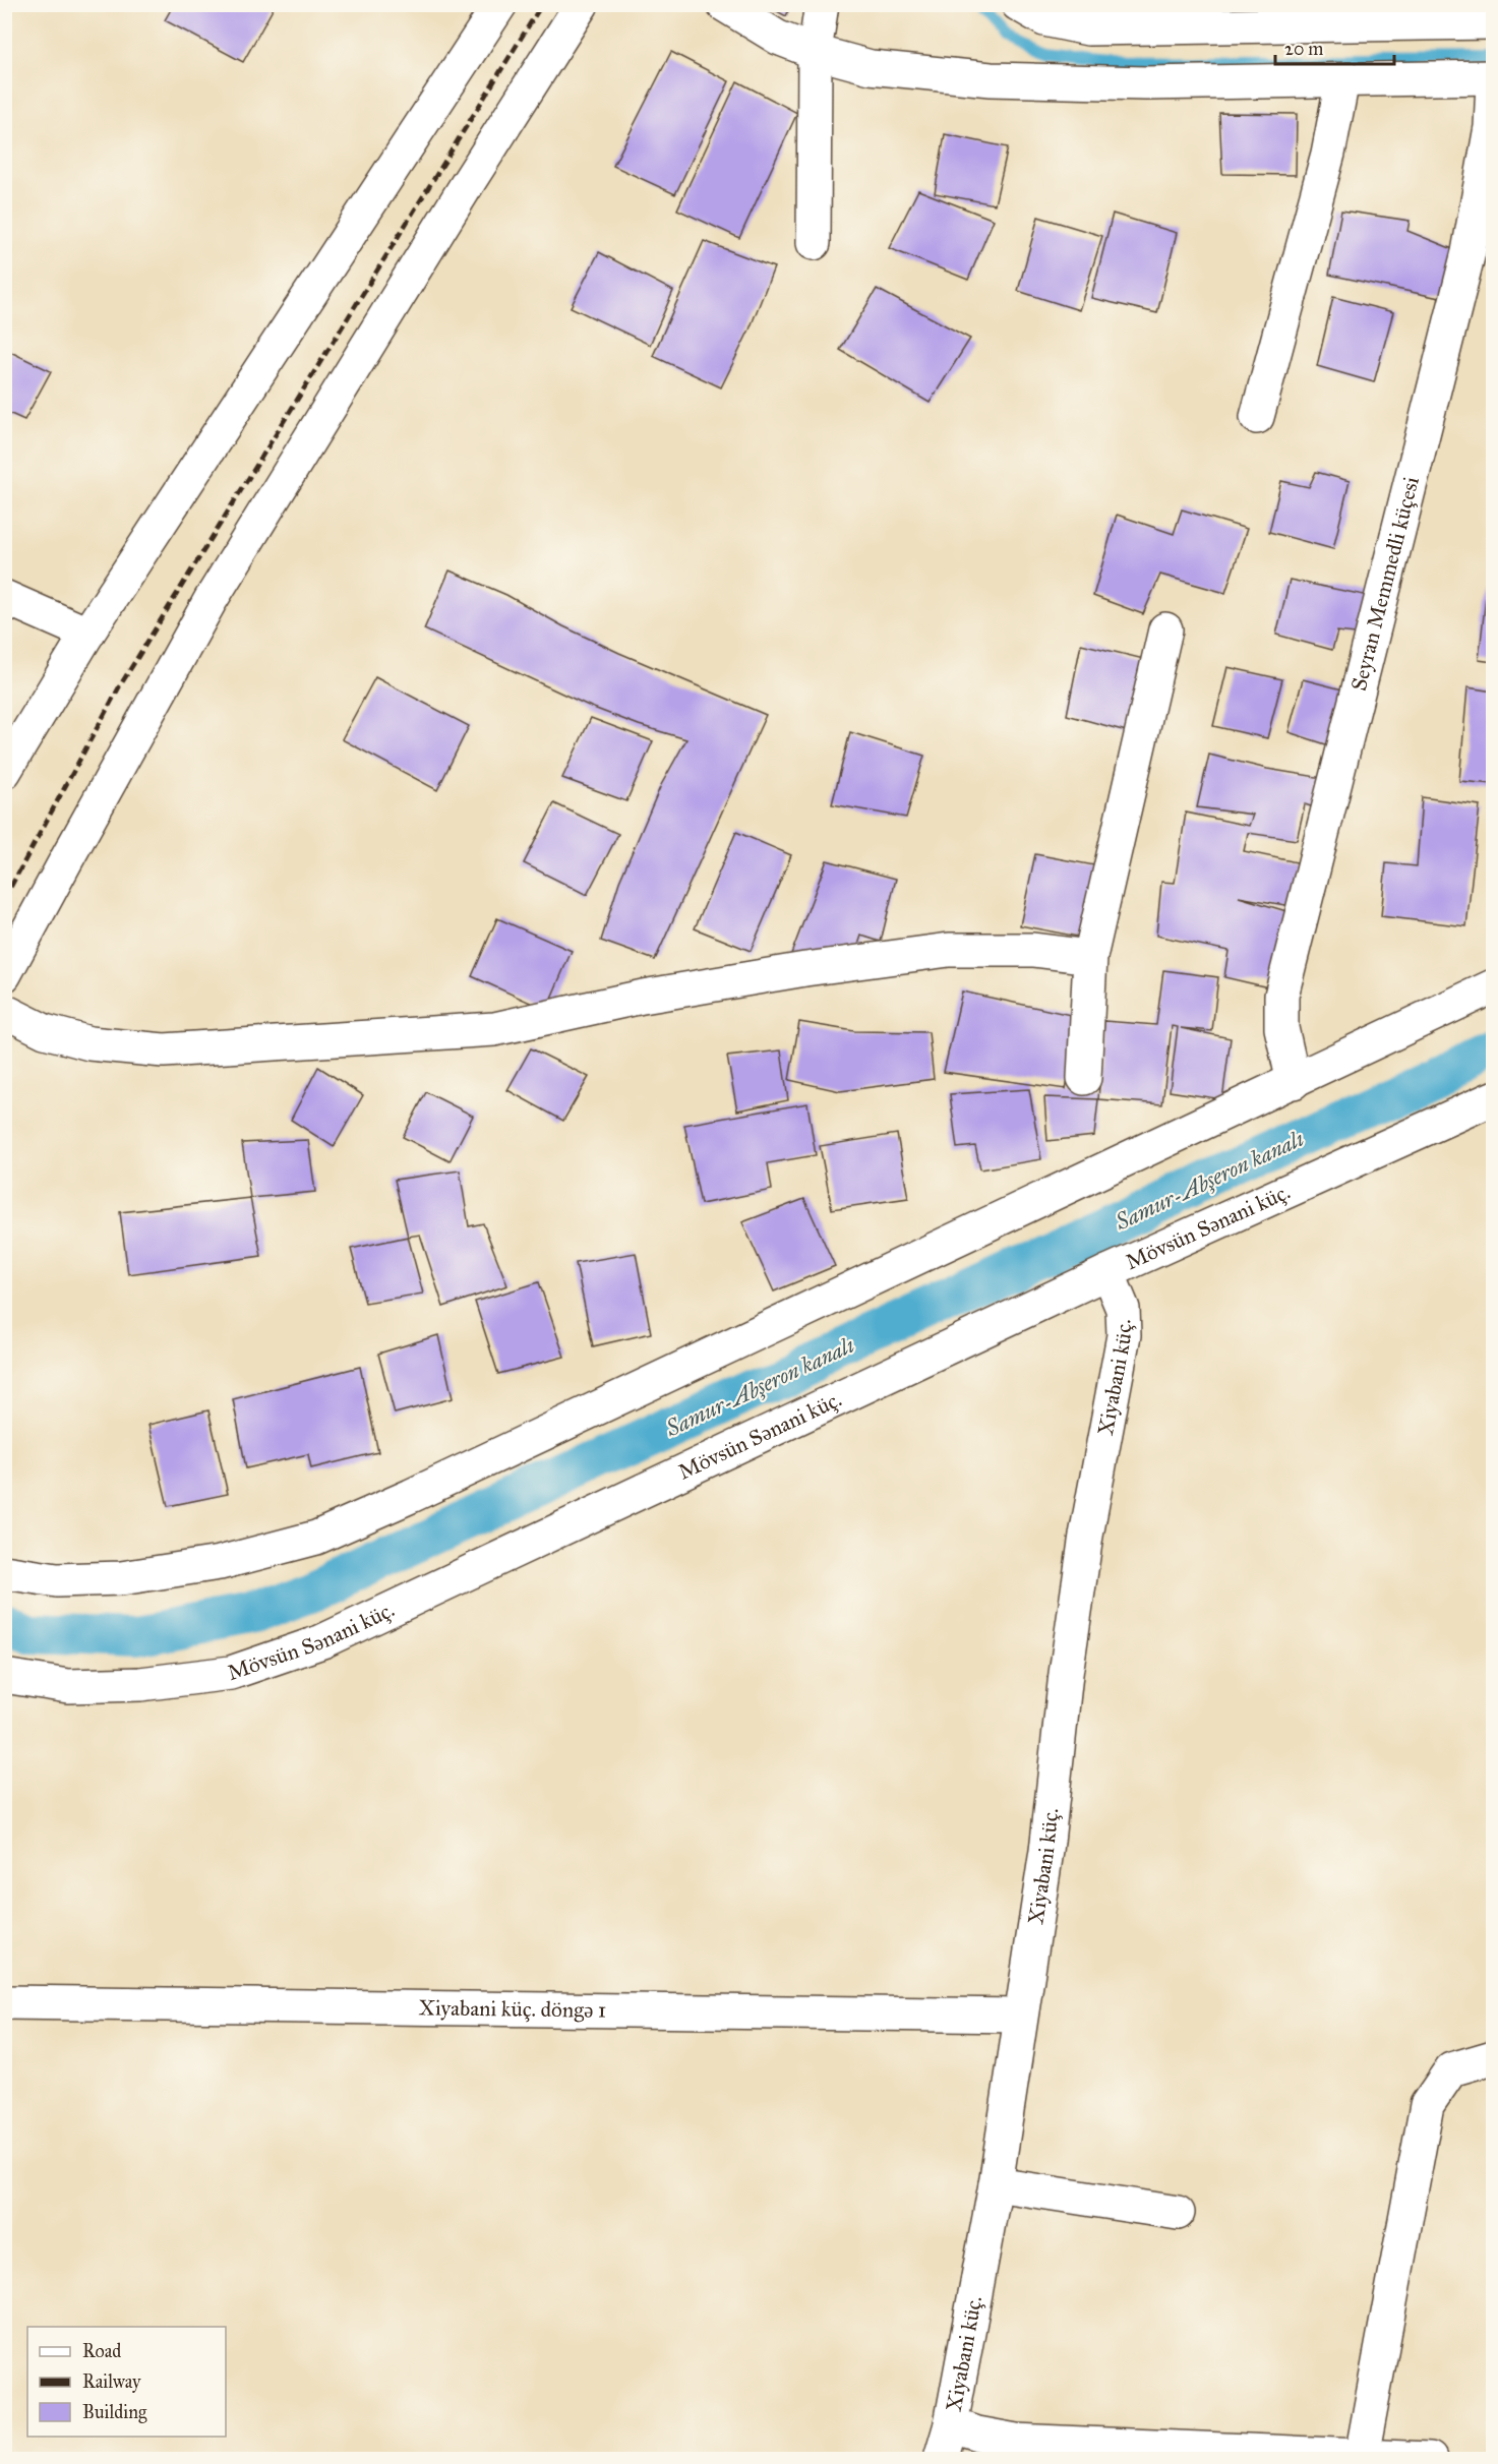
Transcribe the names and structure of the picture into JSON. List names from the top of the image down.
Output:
{
  "streets": {
    "street": [
      "Seyran Memmedli küçesi",
      "Mövsün Sənani küç.",
      "Xiyabani küç.",
      "Xiyabani küç. döngə 1"
    ]
  },
  "crossings": [
    ["Mövsün Sənani küç.", "Xiyabani küç."],
    ["Xiyabani küç.", "Xiyabani küç. döngə 1"]
  ],
  "water": ["Samur-Abşeron kanalı"],
  "legend": ["Road", "Railway", "Building"],
  "scale_bar": "20 m"
}
